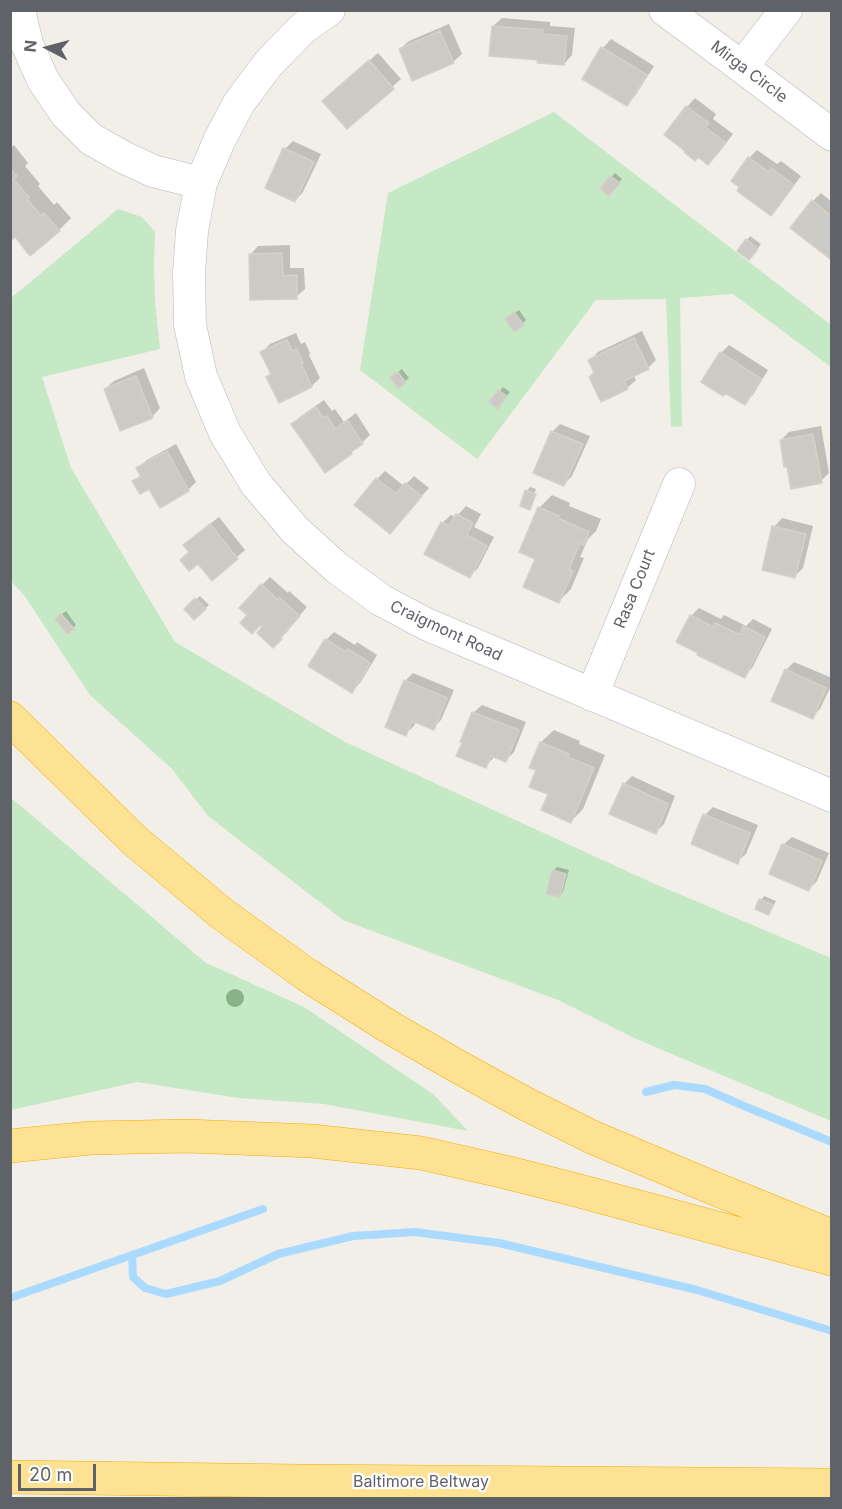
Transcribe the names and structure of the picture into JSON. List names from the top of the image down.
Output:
{
  "streets": {
    "highway": ["Baltimore Beltway"],
    "street": ["Mirga Circle", "Rasa Court", "Craigmont Road"]
  },
  "crossings": [
    ["Rasa Court", "Craigmont Road"]
  ],
  "scale_bar": "20 m",
  "north": "left"
}
